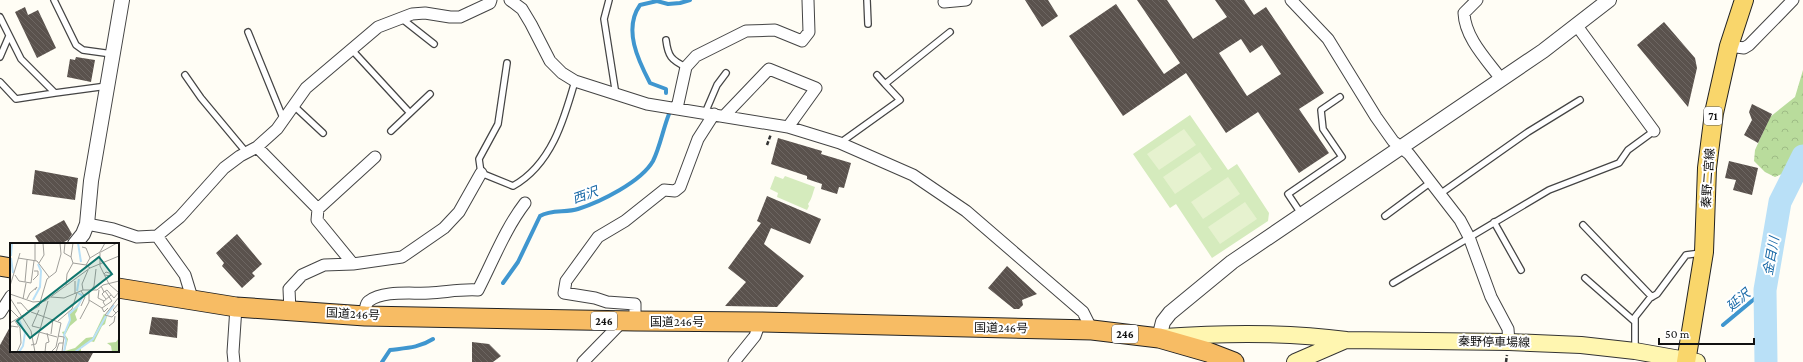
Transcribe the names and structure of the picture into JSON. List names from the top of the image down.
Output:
{
  "streets": {
    "highway": ["国道246号", "246"],
    "main road": ["71", "秦野二宮線", "秦野停車場線"]
  },
  "crossings": [
    ["秦野二宮線", "秦野停車場線"]
  ],
  "water": ["西沢", "金目川", "延沢"],
  "scale_bar": "50 m"
}
